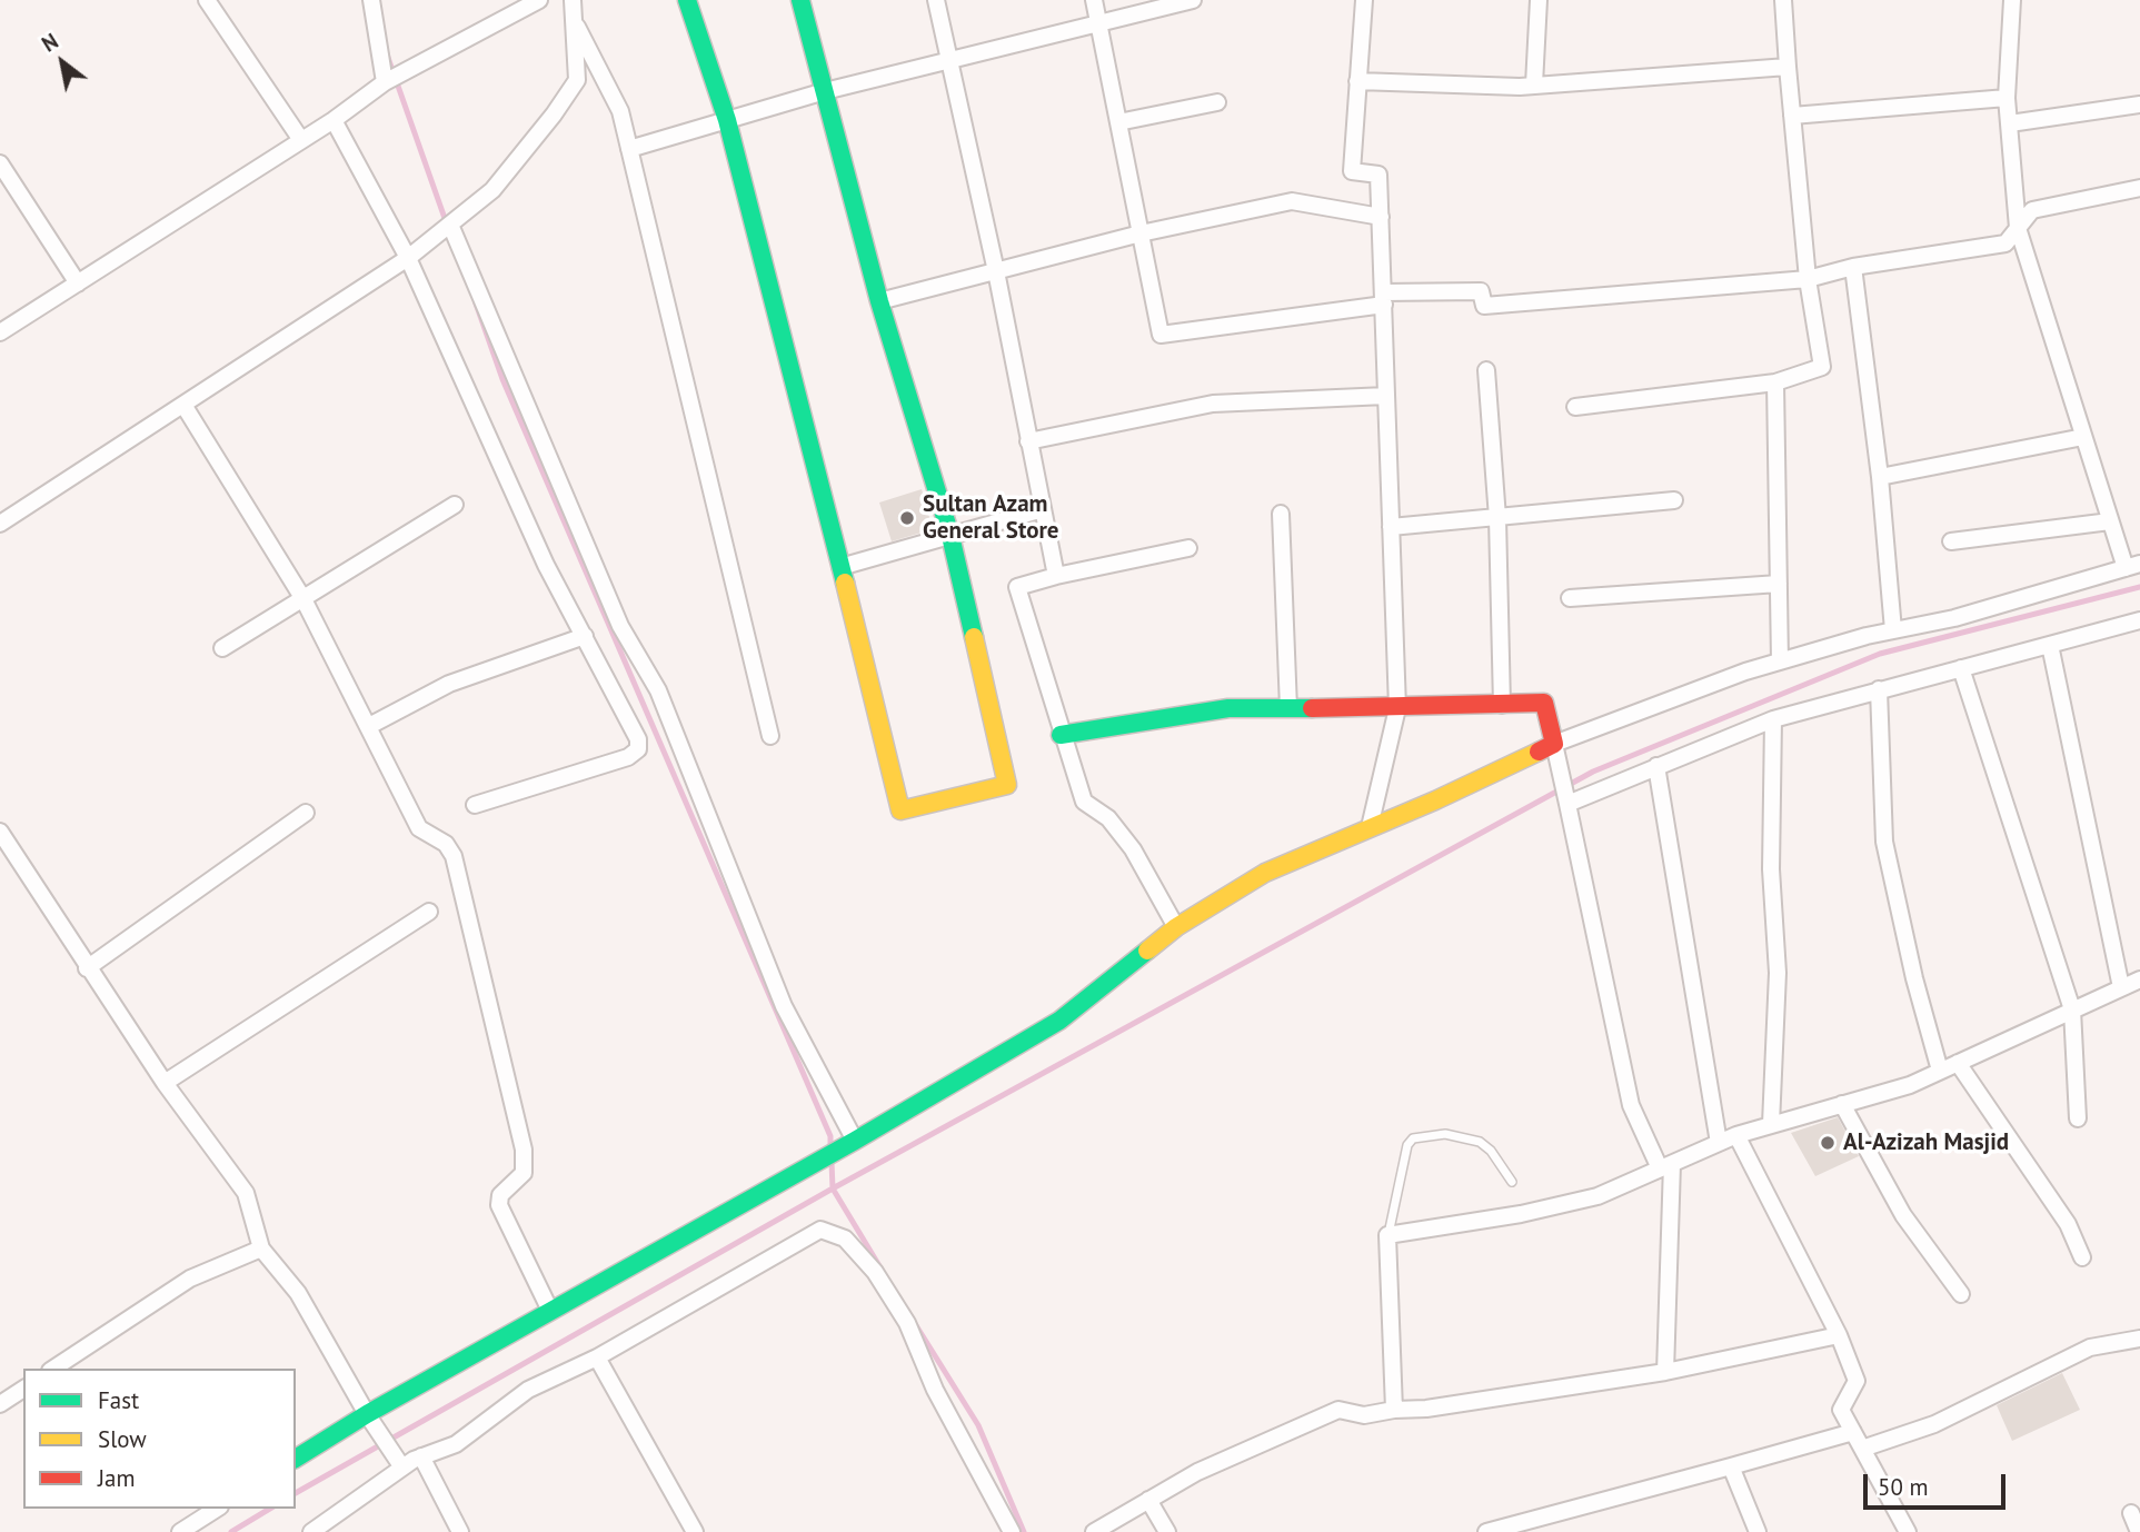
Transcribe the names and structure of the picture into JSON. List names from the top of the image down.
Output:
{
  "places": ["Sultan Azam General Store", "Al-Azizah Masjid"],
  "legend": ["Fast", "Slow", "Jam"],
  "scale_bar": "50 m",
  "north": "top left"
}
